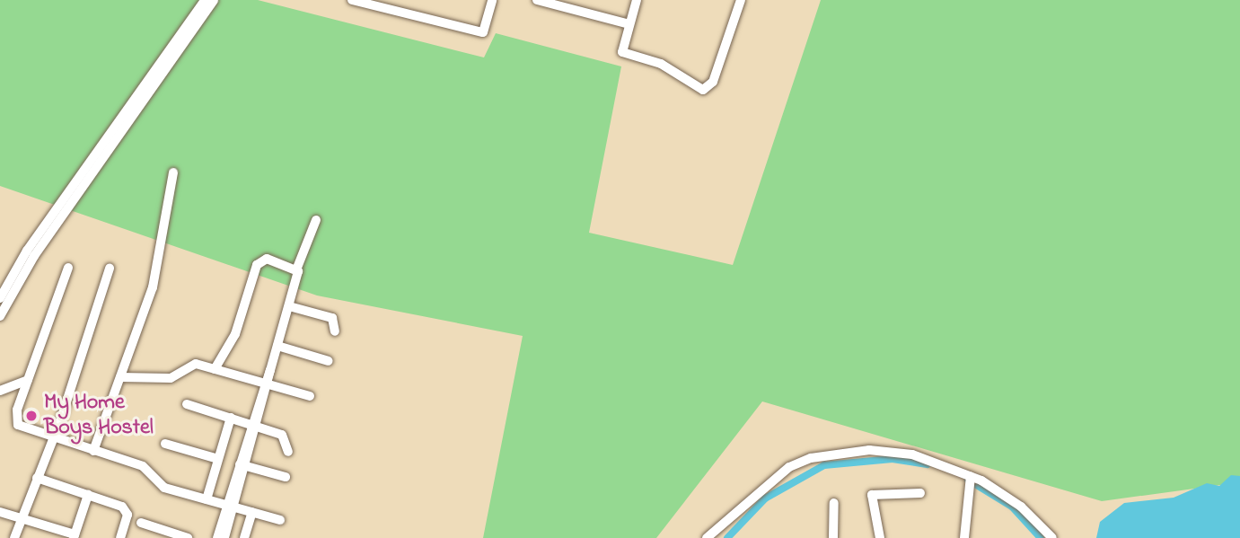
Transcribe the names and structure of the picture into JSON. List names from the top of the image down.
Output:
{
  "places": ["My Home Boys Hostel"]
}
